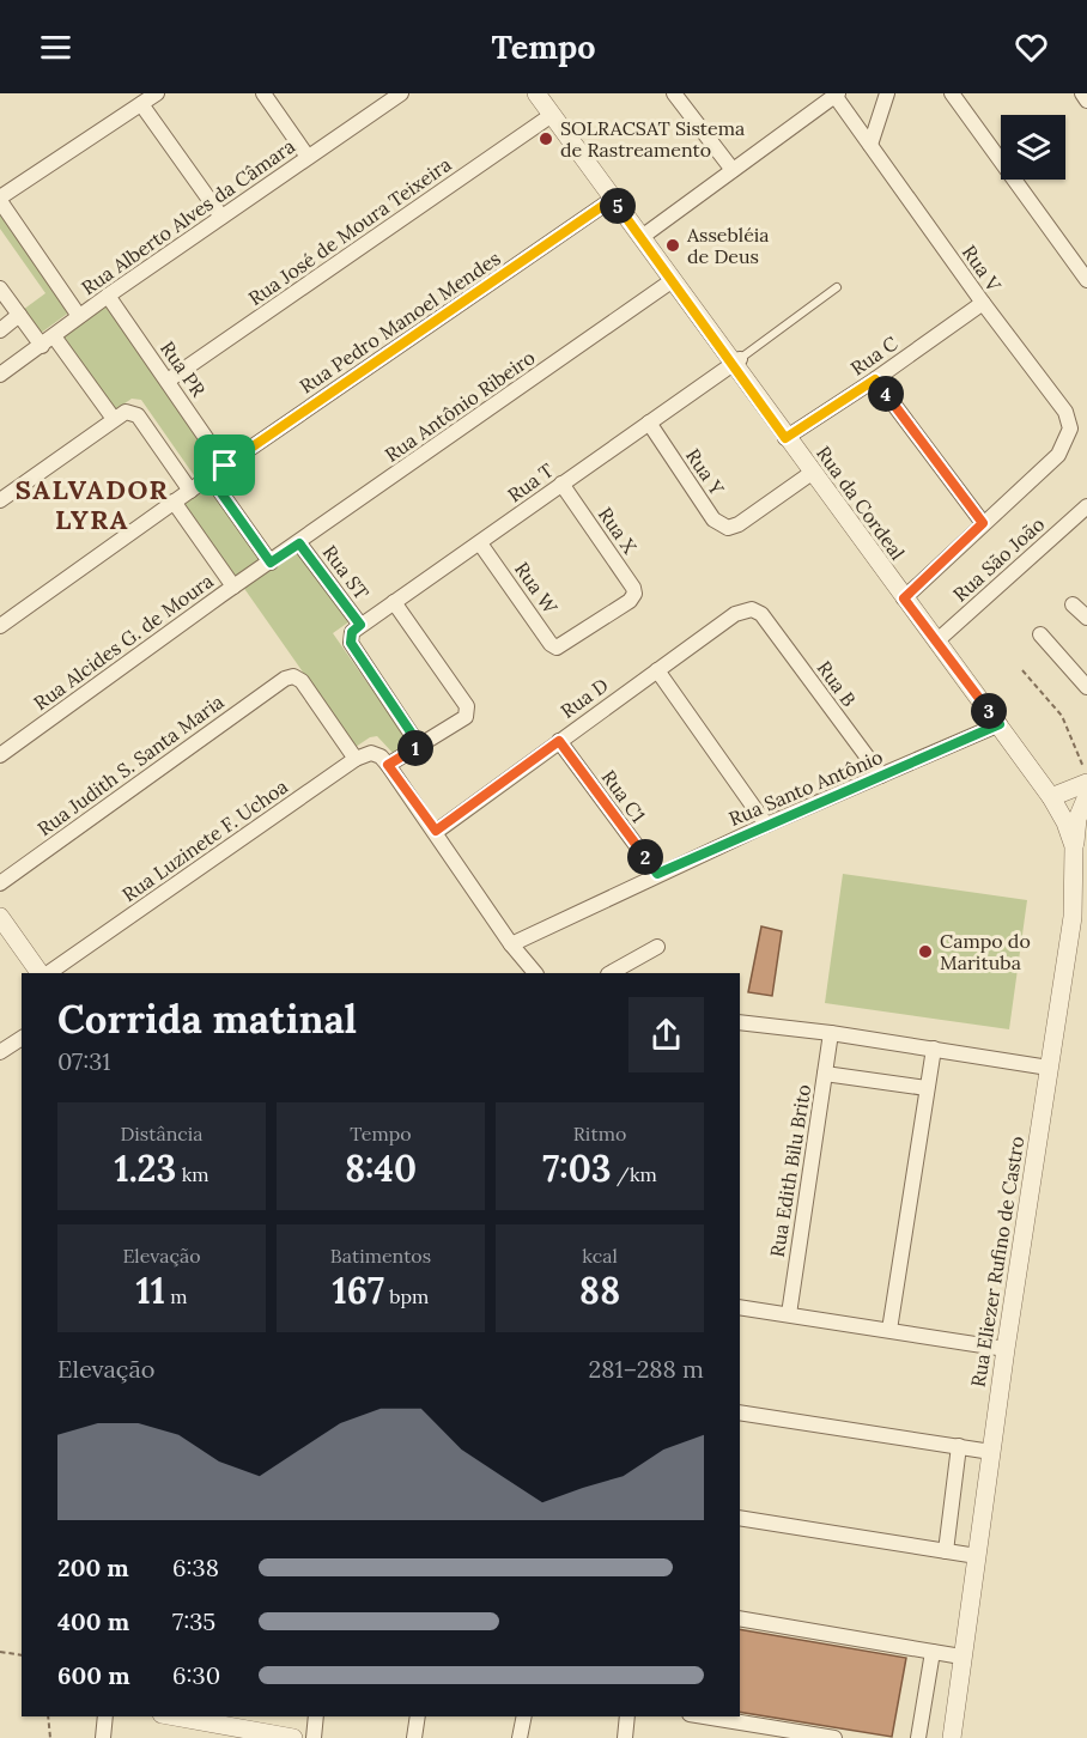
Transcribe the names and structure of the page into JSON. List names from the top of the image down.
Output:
{
  "streets": {
    "street": [
      "Rua Alberto Alves da Câmara",
      "Rua José de Moura Teixeira",
      "Rua V",
      "Rua Pedro Manoel Mendes",
      "Rua C",
      "Rua PR",
      "Rua Antônio Ribeiro",
      "Rua Y",
      "Rua T",
      "Rua da Cordeal",
      "Rua X",
      "Rua São João",
      "Rua ST",
      "Rua W",
      "Rua Alcides G. de Moura",
      "Rua B",
      "Rua D",
      "Rua Judith S. Santa Maria",
      "Rua Santo Antônio",
      "Rua C1",
      "Rua Luzinete F. Uchoa",
      "Rua Edith Bilu Brito",
      "Rua Eliezer Rufino de Castro"
    ]
  },
  "crossings": [
    ["Rua Alberto Alves da Câmara", "Rua PR"],
    ["Rua José de Moura Teixeira", "Rua PR"],
    ["Rua José de Moura Teixeira", "Rua da Cordeal"],
    ["Rua V", "Rua C"],
    ["Rua Pedro Manoel Mendes", "Rua PR"],
    ["Rua Pedro Manoel Mendes", "Rua da Cordeal"],
    ["Rua C", "Rua da Cordeal"],
    ["Rua Antônio Ribeiro", "Rua da Cordeal"],
    ["Rua Antônio Ribeiro", "Rua ST"],
    ["Rua Antônio Ribeiro", "Rua Alcides G. de Moura"],
    ["Rua Y", "Rua T"],
    ["Rua Y", "Rua da Cordeal"],
    ["Rua T", "Rua da Cordeal"],
    ["Rua T", "Rua X"],
    ["Rua T", "Rua ST"],
    ["Rua T", "Rua W"],
    ["Rua da Cordeal", "Rua São João"],
    ["Rua da Cordeal", "Rua Santo Antônio"],
    ["Rua da Cordeal", "Rua Eliezer Rufino de Castro"],
    ["Rua X", "Rua W"],
    ["Rua B", "Rua D"],
    ["Rua B", "Rua Santo Antônio"],
    ["Rua D", "Rua C1"],
    ["Rua Judith S. Santa Maria", "Rua Luzinete F. Uchoa"],
    ["Rua Santo Antônio", "Rua C1"]
  ],
  "districts": ["SALVADOR LYRA"],
  "places": ["SOLRACSAT Sistema de Rastreamento", "Assebléia de Deus", "Campo do Marituba"],
  "page": {
    "header": "Tempo",
    "pins": [
      "5",
      "4",
      "3",
      "1",
      "2"
    ],
    "heading": ["Corrida matinal", "07:31"],
    "stats": [
      ["Distância", "1.23 km"],
      ["Tempo", "8:40"],
      ["Ritmo", "7:03 /km"],
      ["Elevação", "11 m"],
      ["Batimentos", "167 bpm"],
      ["kcal", "88"]
    ],
    "chart": ["Elevação", "281–288 m"],
    "list": [
      {
        "name": "200 m",
        "note": "6:38"
      },
      {
        "name": "400 m",
        "note": "7:35"
      },
      {
        "name": "600 m",
        "note": "6:30"
      }
    ]
  }
}
